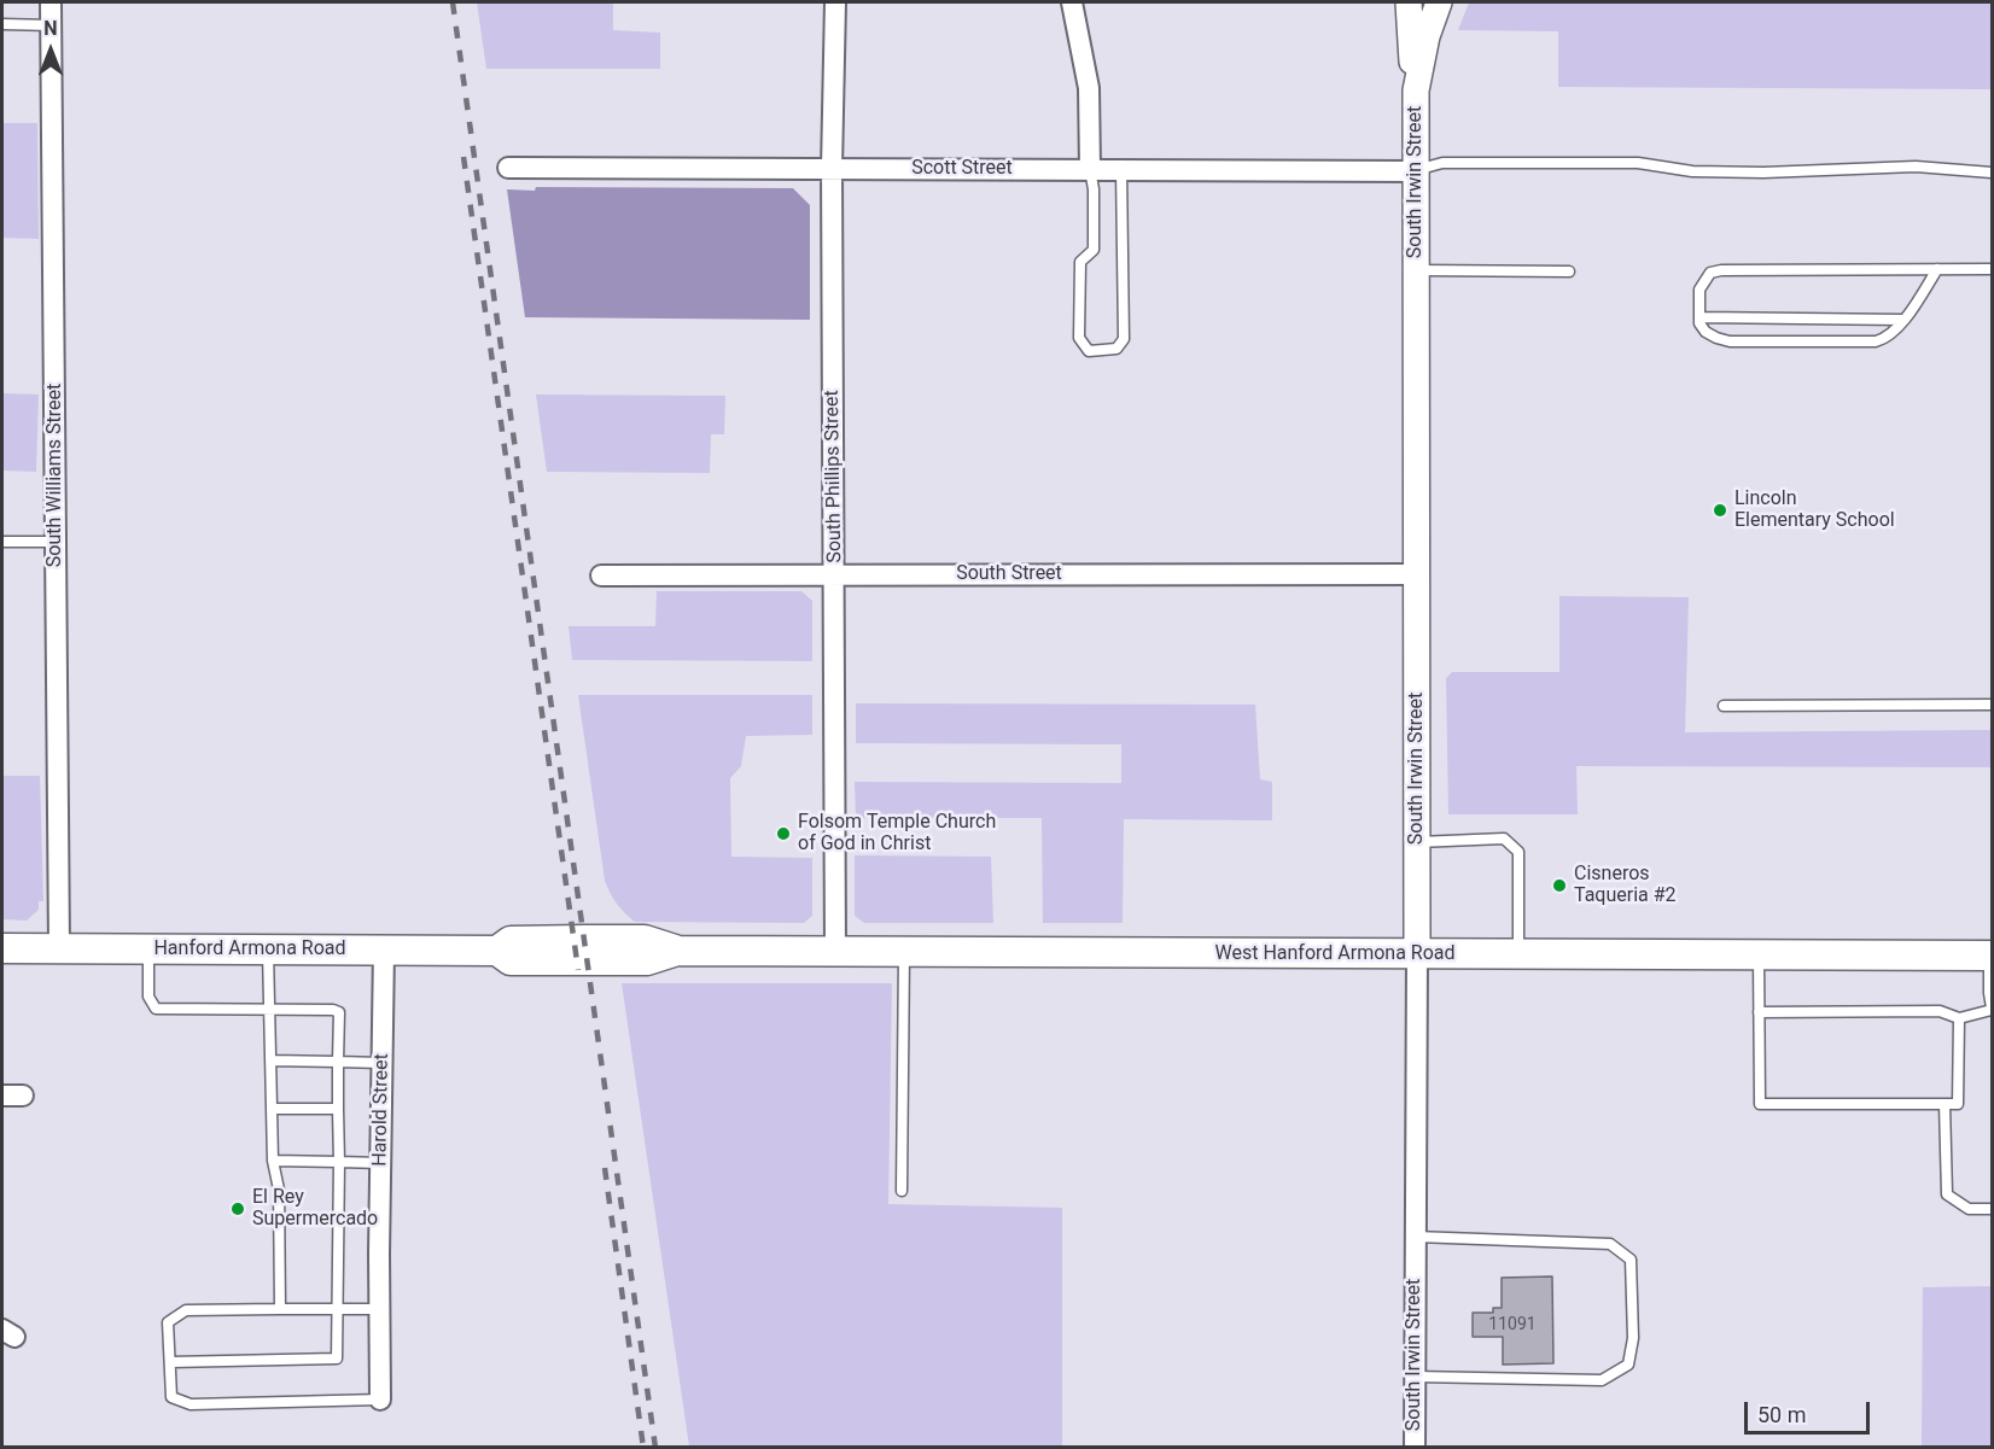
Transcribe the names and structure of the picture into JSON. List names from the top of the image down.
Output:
{
  "streets": {
    "main road": ["Hanford Armona Road", "West Hanford Armona Road"],
    "street": [
      "Scott Street",
      "South Irwin Street",
      "South Williams Street",
      "South Phillips Street",
      "South Street",
      "Harold Street"
    ]
  },
  "crossings": [
    ["Scott Street", "South Irwin Street"],
    ["Scott Street", "South Phillips Street"],
    ["South Irwin Street", "South Street"],
    ["South Irwin Street", "West Hanford Armona Road"],
    ["South Williams Street", "Hanford Armona Road"],
    ["South Phillips Street", "South Street"],
    ["South Phillips Street", "West Hanford Armona Road"],
    ["Hanford Armona Road", "West Hanford Armona Road"],
    ["Hanford Armona Road", "Harold Street"]
  ],
  "places": [
    "Lincoln Elementary School",
    "Folsom Temple Church of God in Christ",
    "Cisneros Taqueria #2",
    "El Rey Supermercado"
  ],
  "house_numbers": ["11091"],
  "scale_bar": "50 m",
  "north": "top"
}
